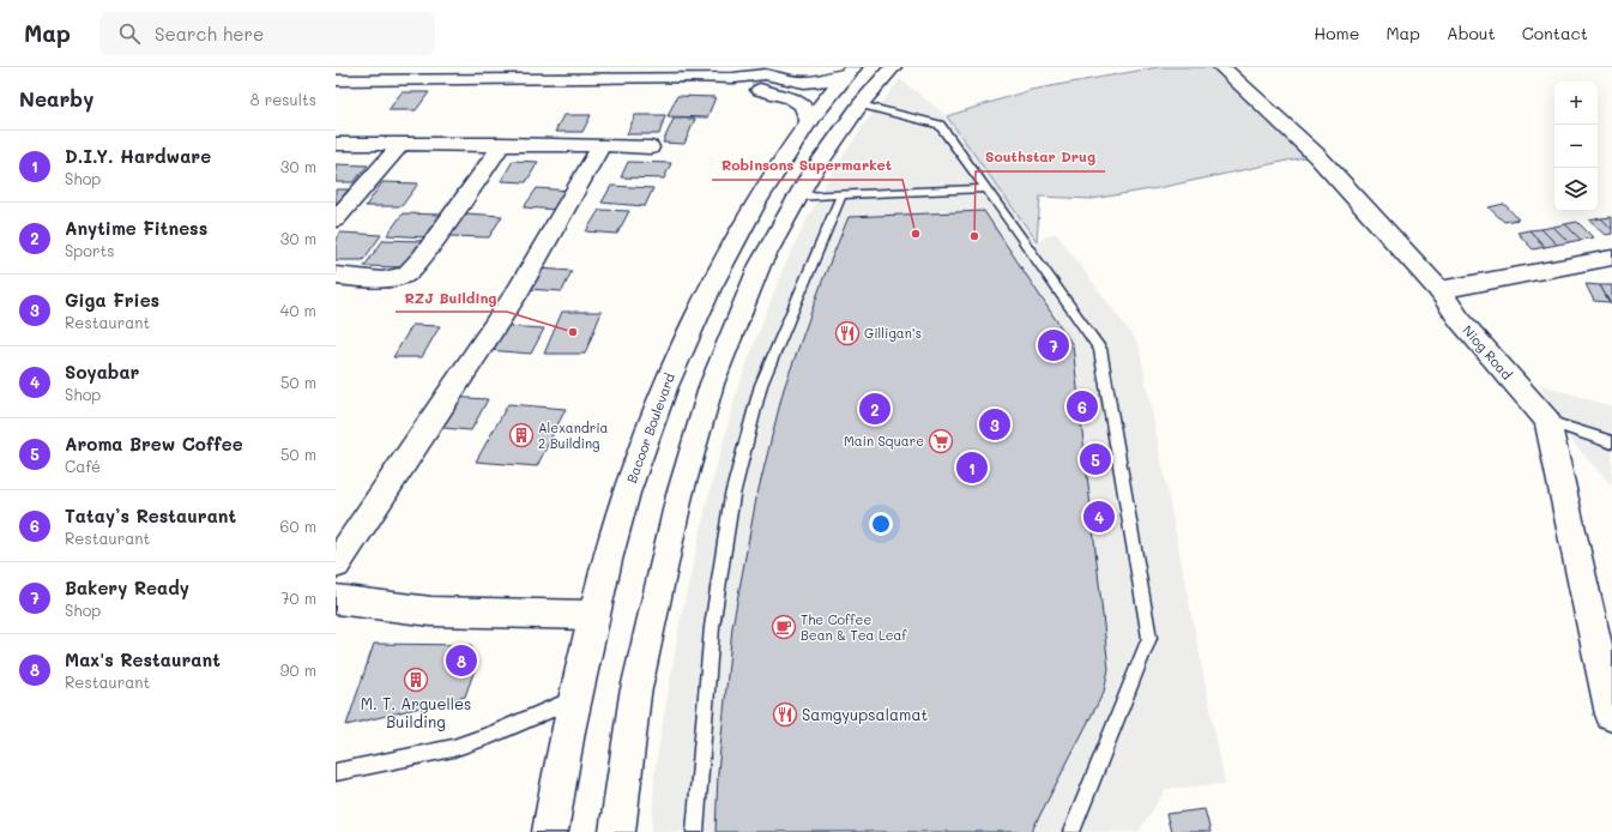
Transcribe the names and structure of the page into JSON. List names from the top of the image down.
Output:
{
  "streets": {
    "street": ["Niog Road", "Bacoor Boulevard"]
  },
  "places": {
    "other": ["Robinsons Supermarket", "Southstar Drug", "RZJ Building"],
    "restaurant": ["Gilligan’s", "Samgyupsalamat"],
    "building": ["Alexandria 2 Building", "M. T. Arguelles Building"],
    "supermarket": ["Main Square"],
    "cafe": ["The Coffee Bean & Tea Leaf"]
  },
  "page": {
    "header": "Map",
    "search": "Search here",
    "nav": [
      "Home",
      "Map",
      "About",
      "Contact"
    ],
    "heading": ["Nearby", "8 results"],
    "map_buttons": ["+", "−"],
    "list": [
      {
        "mark": "1",
        "name": "D.I.Y. Hardware",
        "note": "Shop",
        "value": "30 m"
      },
      {
        "mark": "2",
        "name": "Anytime Fitness",
        "note": "Sports",
        "value": "30 m"
      },
      {
        "mark": "3",
        "name": "Giga Fries",
        "note": "Restaurant",
        "value": "40 m"
      },
      {
        "mark": "4",
        "name": "Soyabar",
        "note": "Shop",
        "value": "50 m"
      },
      {
        "mark": "5",
        "name": "Aroma Brew Coffee",
        "note": "Café",
        "value": "50 m"
      },
      {
        "mark": "6",
        "name": "Tatay’s Restaurant",
        "note": "Restaurant",
        "value": "60 m"
      },
      {
        "mark": "7",
        "name": "Bakery Ready",
        "note": "Shop",
        "value": "70 m"
      },
      {
        "mark": "8",
        "name": "Max's Restaurant",
        "note": "Restaurant",
        "value": "90 m"
      }
    ],
    "pins": [
      "7",
      "6",
      "2",
      "3",
      "5",
      "1",
      "4",
      "8"
    ]
  }
}
